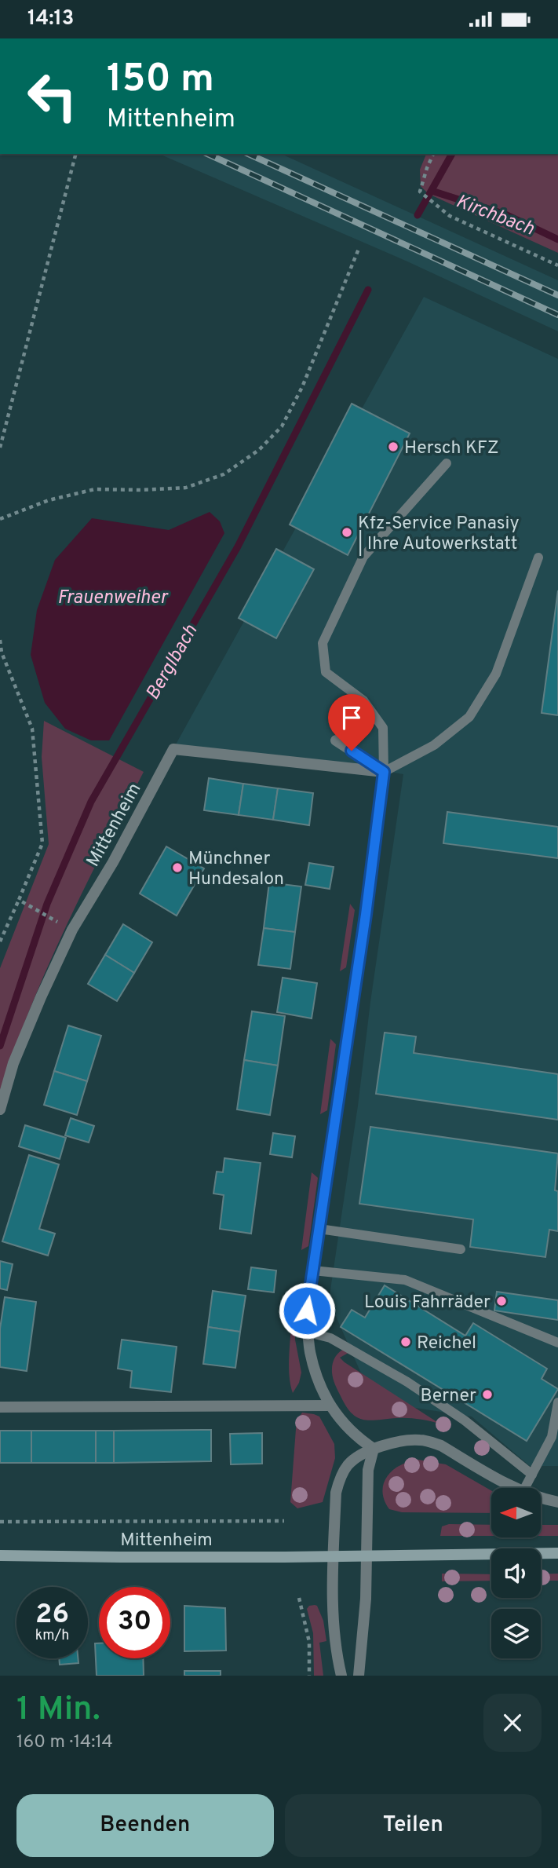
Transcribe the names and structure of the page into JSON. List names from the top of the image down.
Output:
{
  "streets": {
    "main road": ["Mittenheim"]
  },
  "water": ["Kirchbach", "Frauenweiher", "Berglbach"],
  "places": [
    "Hersch KFZ",
    "Kfz-Service Panasiy | Ihre Autowerkstatt",
    "Münchner Hundesalon",
    "Louis Fahrräder",
    "Reichel",
    "Berner"
  ],
  "north": "left",
  "page": {
    "status": "14:13",
    "turn": ["150 m", "Mittenheim"],
    "speed": "26 km/h",
    "limit": "30",
    "heading": ["1 Min.", "160 m · 14:14"],
    "buttons": ["Beenden", "Teilen"]
  }
}
